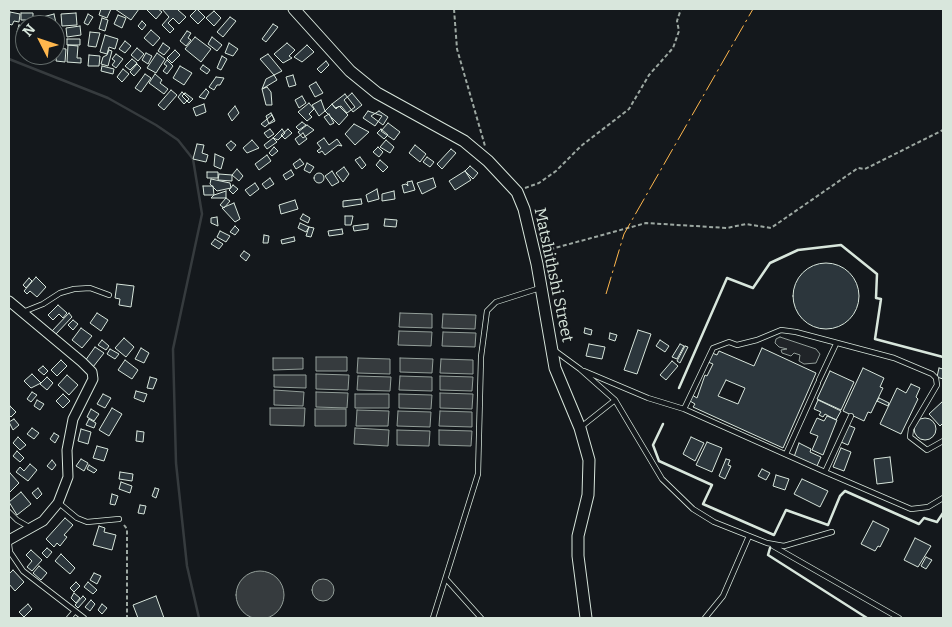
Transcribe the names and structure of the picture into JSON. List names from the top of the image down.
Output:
{
  "streets": {
    "main road": ["Matshithshi Street"]
  },
  "north": "top left"
}
